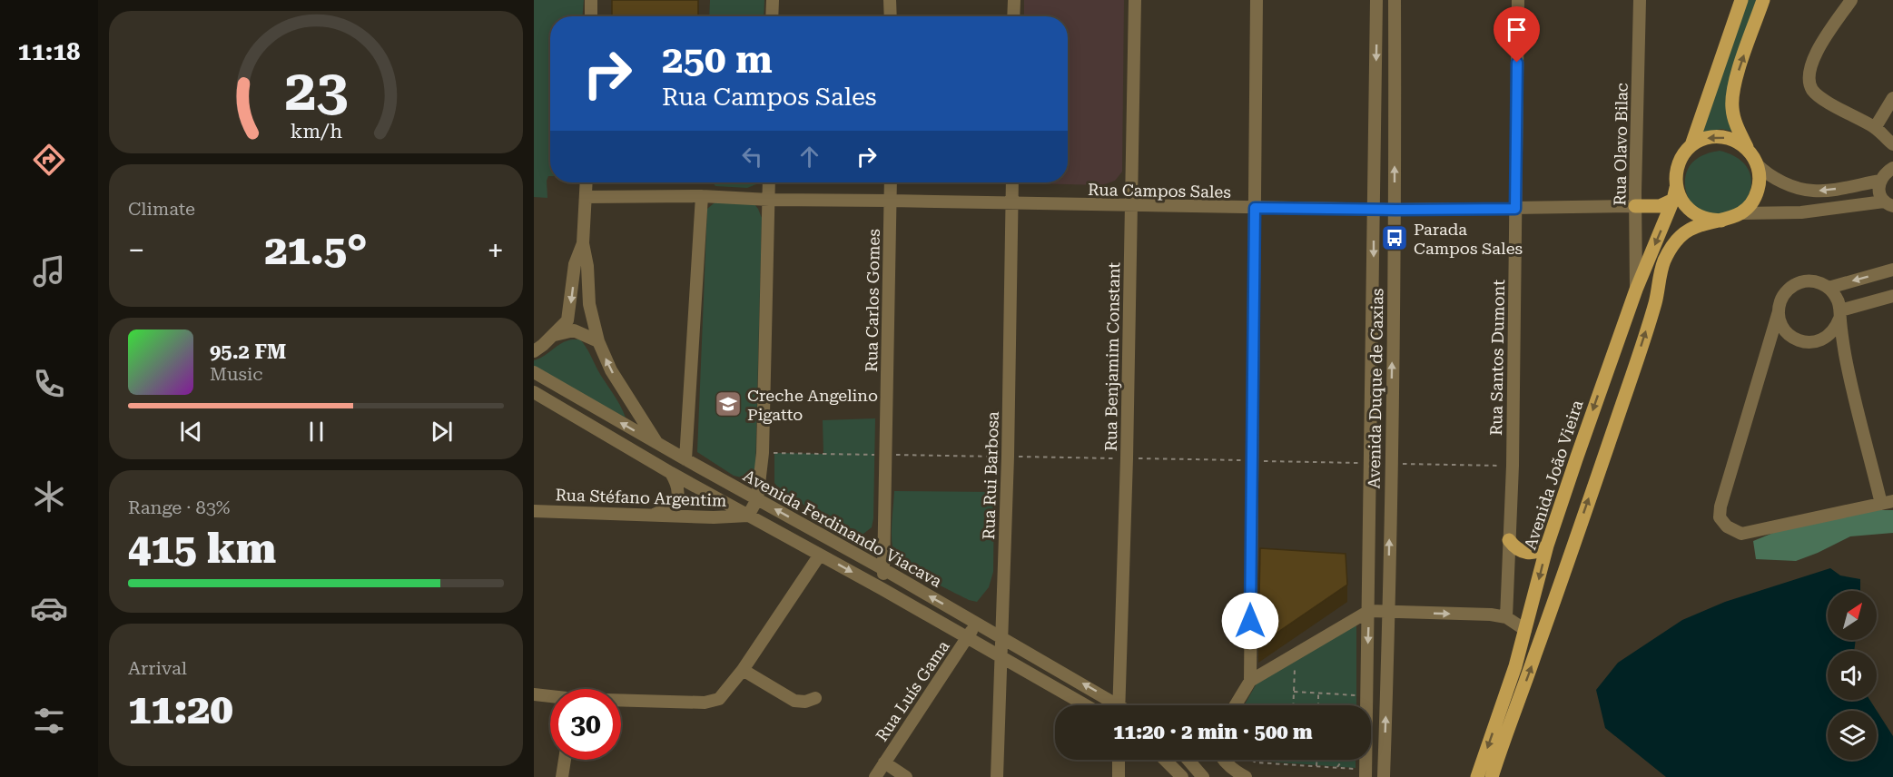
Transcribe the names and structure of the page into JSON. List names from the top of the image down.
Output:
{
  "streets": {
    "main road": ["Avenida João Vieira"],
    "street": [
      "Rua Olavo Bilac",
      "Rua Campos Sales",
      "Rua Carlos Gomes",
      "Rua Benjamim Constant",
      "Rua Santos Dumont",
      "Avenida Duque de Caxias",
      "Rua Rui Barbosa",
      "Rua Stéfano Argentim",
      "Avenida Ferdinando Viacava",
      "Rua Luís Gama"
    ]
  },
  "crossings": [
    ["Rua Olavo Bilac", "Rua Campos Sales"],
    ["Rua Olavo Bilac", "Avenida João Vieira"],
    ["Rua Campos Sales", "Rua Carlos Gomes"],
    ["Rua Campos Sales", "Rua Benjamim Constant"],
    ["Rua Campos Sales", "Rua Santos Dumont"],
    ["Rua Campos Sales", "Avenida Duque de Caxias"],
    ["Rua Campos Sales", "Rua Rui Barbosa"],
    ["Rua Carlos Gomes", "Avenida Ferdinando Viacava"],
    ["Rua Rui Barbosa", "Avenida Ferdinando Viacava"],
    ["Rua Stéfano Argentim", "Avenida Ferdinando Viacava"],
    ["Avenida Ferdinando Viacava", "Rua Luís Gama"]
  ],
  "places": {
    "bus stop": ["Parada Campos Sales"],
    "school or university": ["Creche Angelino Pigatto"]
  },
  "north": "top right",
  "page": {
    "tabs": "11:18",
    "turn": ["250 m", "Rua Campos Sales"],
    "tile": [
      "Climate",
      ["Range · 83%", "415 km"],
      ["Arrival", "11:20"]
    ],
    "heat": ["−", "21.5°", "+"],
    "song": ["95.2 FM", "Music"],
    "limit": "30",
    "trip": "11:20 · 2 min · 500 m",
    "gauge": ["23", "km/h"]
  }
}
